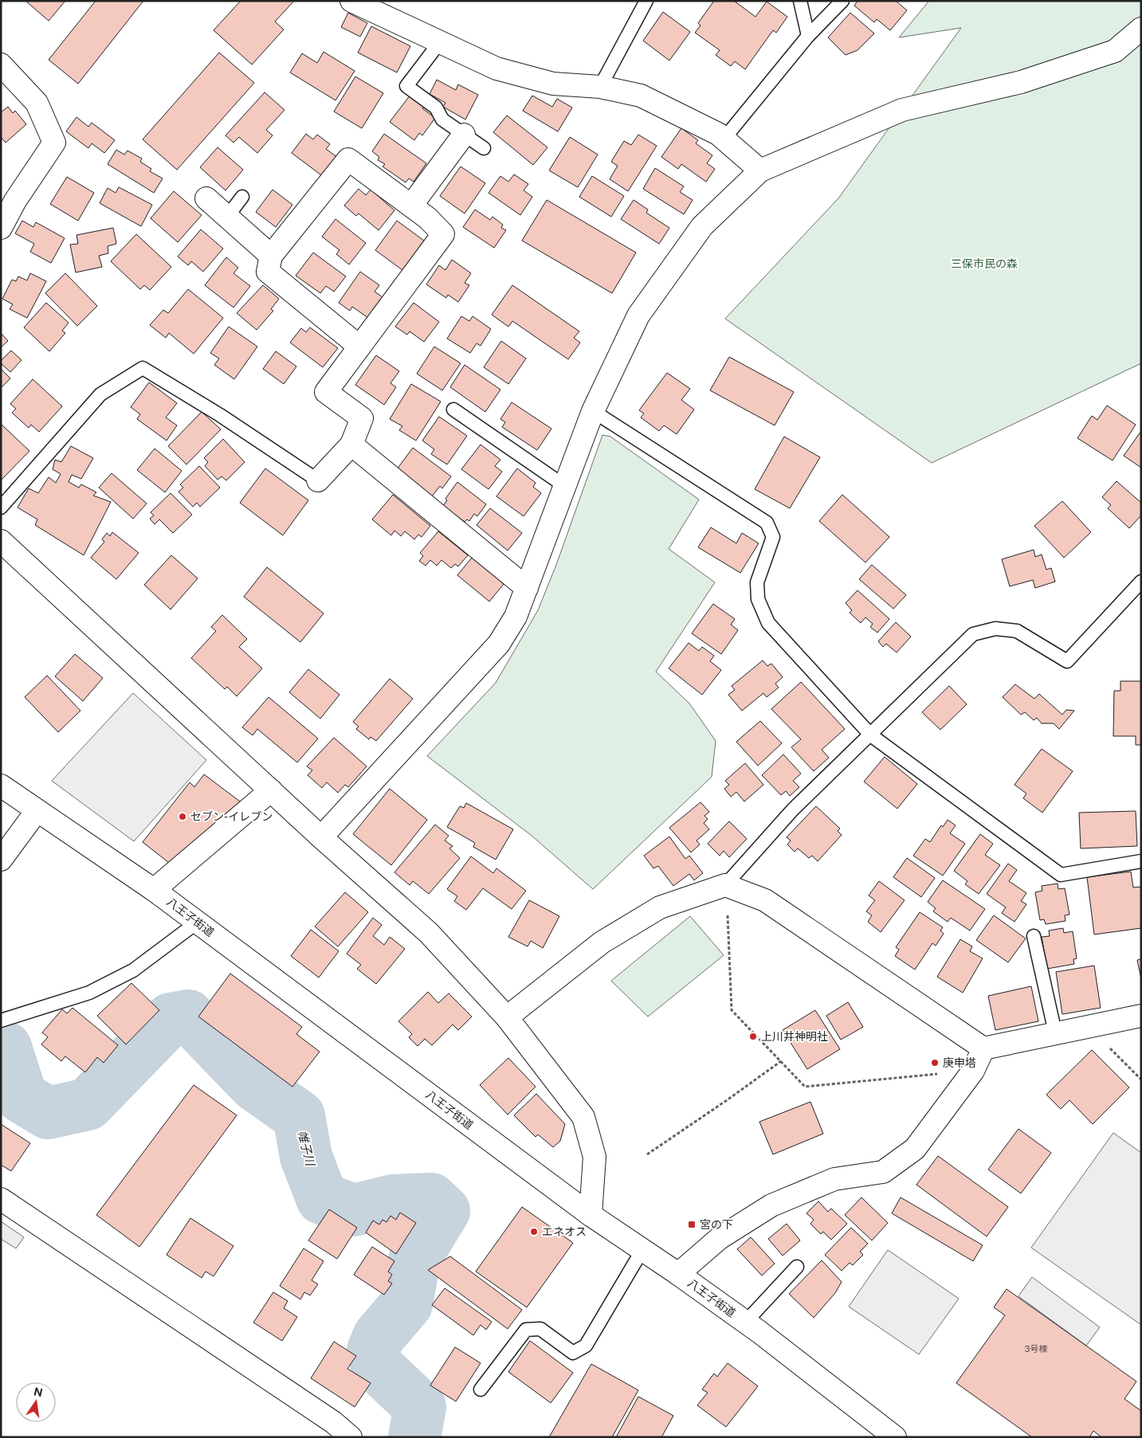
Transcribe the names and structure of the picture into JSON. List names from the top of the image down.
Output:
{
  "streets": {
    "main road": ["八王子街道"]
  },
  "water": ["帷子川"],
  "parks": ["三保市民の森"],
  "places": {
    "other": [
      "セブン-イレブン",
      "上川井神明社",
      "庚申塔",
      "エネオス"
    ],
    "transit": ["宮の下"]
  },
  "house_numbers": ["3号棟"],
  "north": "top"
}
